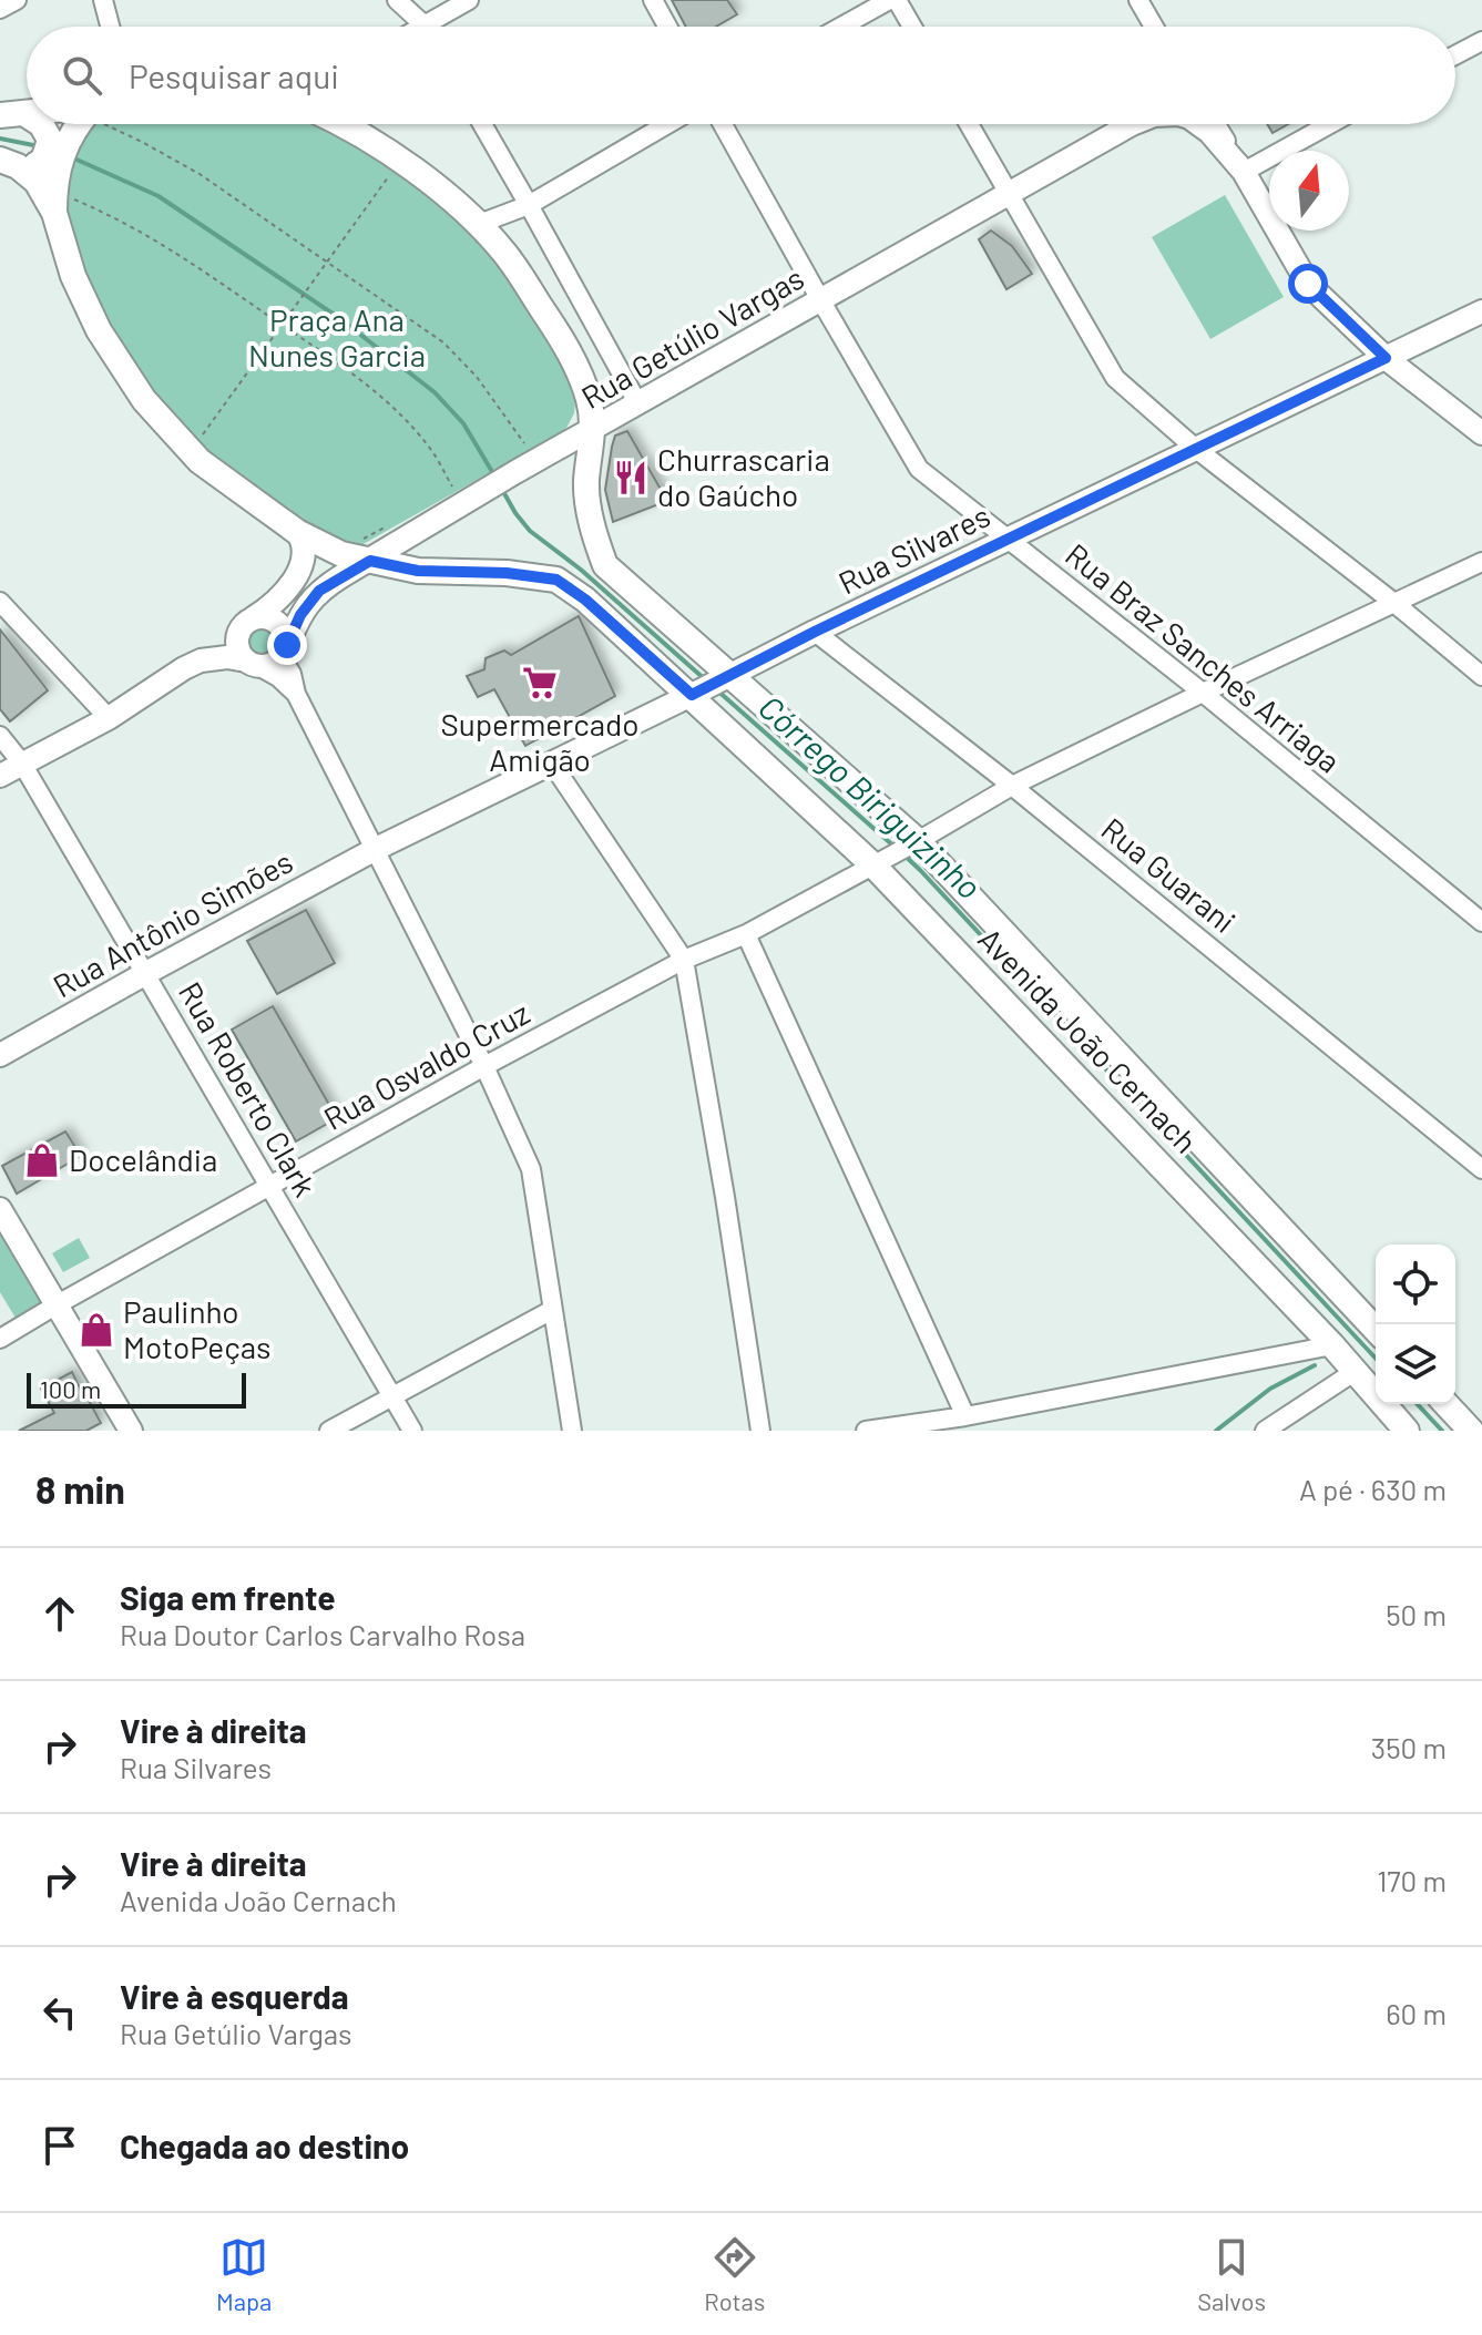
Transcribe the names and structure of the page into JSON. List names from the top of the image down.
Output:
{
  "streets": {
    "main road": ["Avenida João Cernach"],
    "street": [
      "Rua Getúlio Vargas",
      "Rua Silvares",
      "Rua Braz Sanches Arriaga",
      "Rua Guarani",
      "Rua Antônio Simões",
      "Rua Osvaldo Cruz",
      "Rua Roberto Clark"
    ]
  },
  "crossings": [
    ["Rua Getúlio Vargas", "Rua Braz Sanches Arriaga"],
    ["Rua Getúlio Vargas", "Avenida João Cernach"],
    ["Rua Silvares", "Rua Braz Sanches Arriaga"],
    ["Rua Silvares", "Rua Guarani"],
    ["Rua Silvares", "Rua Antônio Simões"],
    ["Rua Silvares", "Avenida João Cernach"],
    ["Rua Braz Sanches Arriaga", "Rua Osvaldo Cruz"],
    ["Rua Guarani", "Rua Osvaldo Cruz"],
    ["Rua Antônio Simões", "Rua Roberto Clark"],
    ["Avenida João Cernach", "Rua Osvaldo Cruz"],
    ["Rua Osvaldo Cruz", "Rua Roberto Clark"]
  ],
  "water": ["Córrego Biriguizinho"],
  "parks": ["Praça Ana Nunes Garcia"],
  "places": {
    "restaurant": ["Churrascaria do Gaúcho"],
    "supermarket": ["Supermercado Amigão"],
    "shop": ["Docelândia", "Paulinho MotoPeças"]
  },
  "scale_bar": "100 m",
  "north": "top",
  "page": {
    "search": "Pesquisar aqui",
    "scale": "100 m",
    "heading": ["8 min", "A pé · 630 m"],
    "list": [
      ["Siga em frente", "Rua Doutor Carlos Carvalho Rosa", "50 m"],
      ["Vire à direita", "Rua Silvares", "350 m"],
      ["Vire à direita", "Avenida João Cernach", "170 m"],
      ["Vire à esquerda", "Rua Getúlio Vargas", "60 m"],
      "Chegada ao destino"
    ],
    "nav": ["Mapa", "Rotas", "Salvos"]
  }
}
